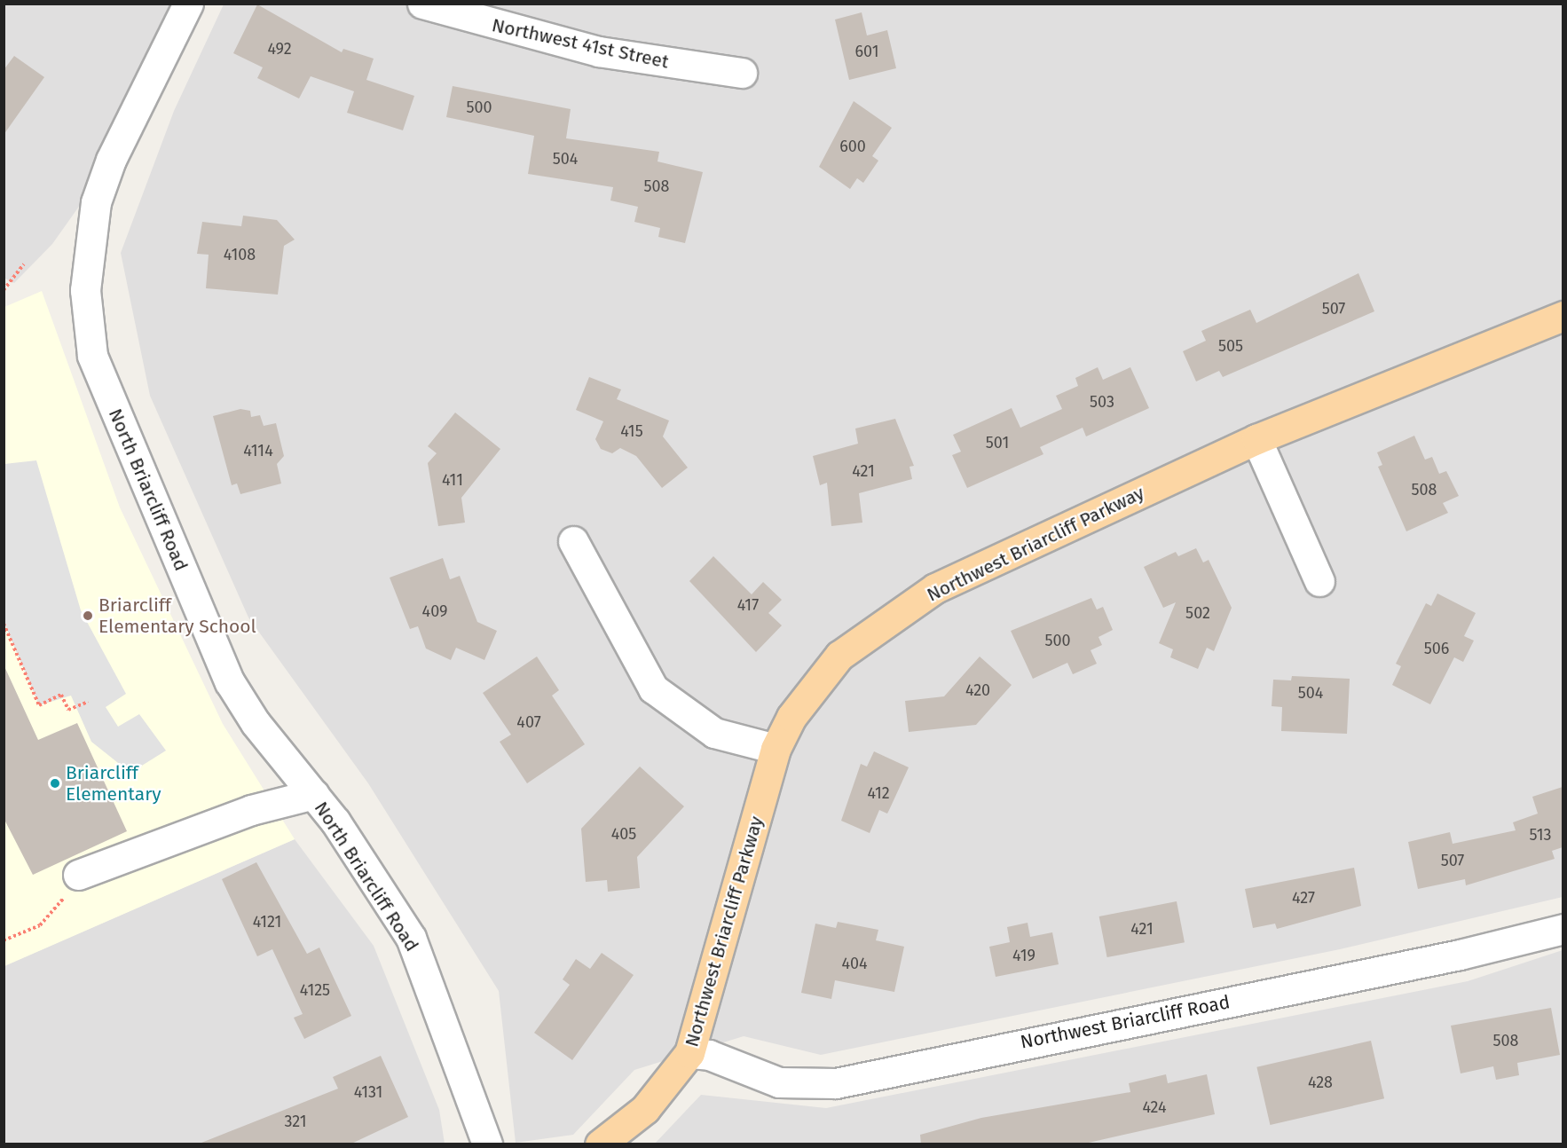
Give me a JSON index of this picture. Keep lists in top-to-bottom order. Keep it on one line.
{"streets":{"main road":["Northwest Briarcliff Parkway"],"street":["Northwest 41st Street","North Briarcliff Road","Northwest Briarcliff Road"]},"crossings":[["Northwest Briarcliff Parkway","Northwest Briarcliff Road"]],"places":["Briarcliff Elementary School","Briarcliff Elementary"],"house_numbers":["492","601","500","600","504","508","4108","507","505","503","415","501","4114","421","411","508","417","409","502","500","506","420","504","407","412","405","513","507","427","4121","421","419","404","4125","508","428","4131","424","321"]}
